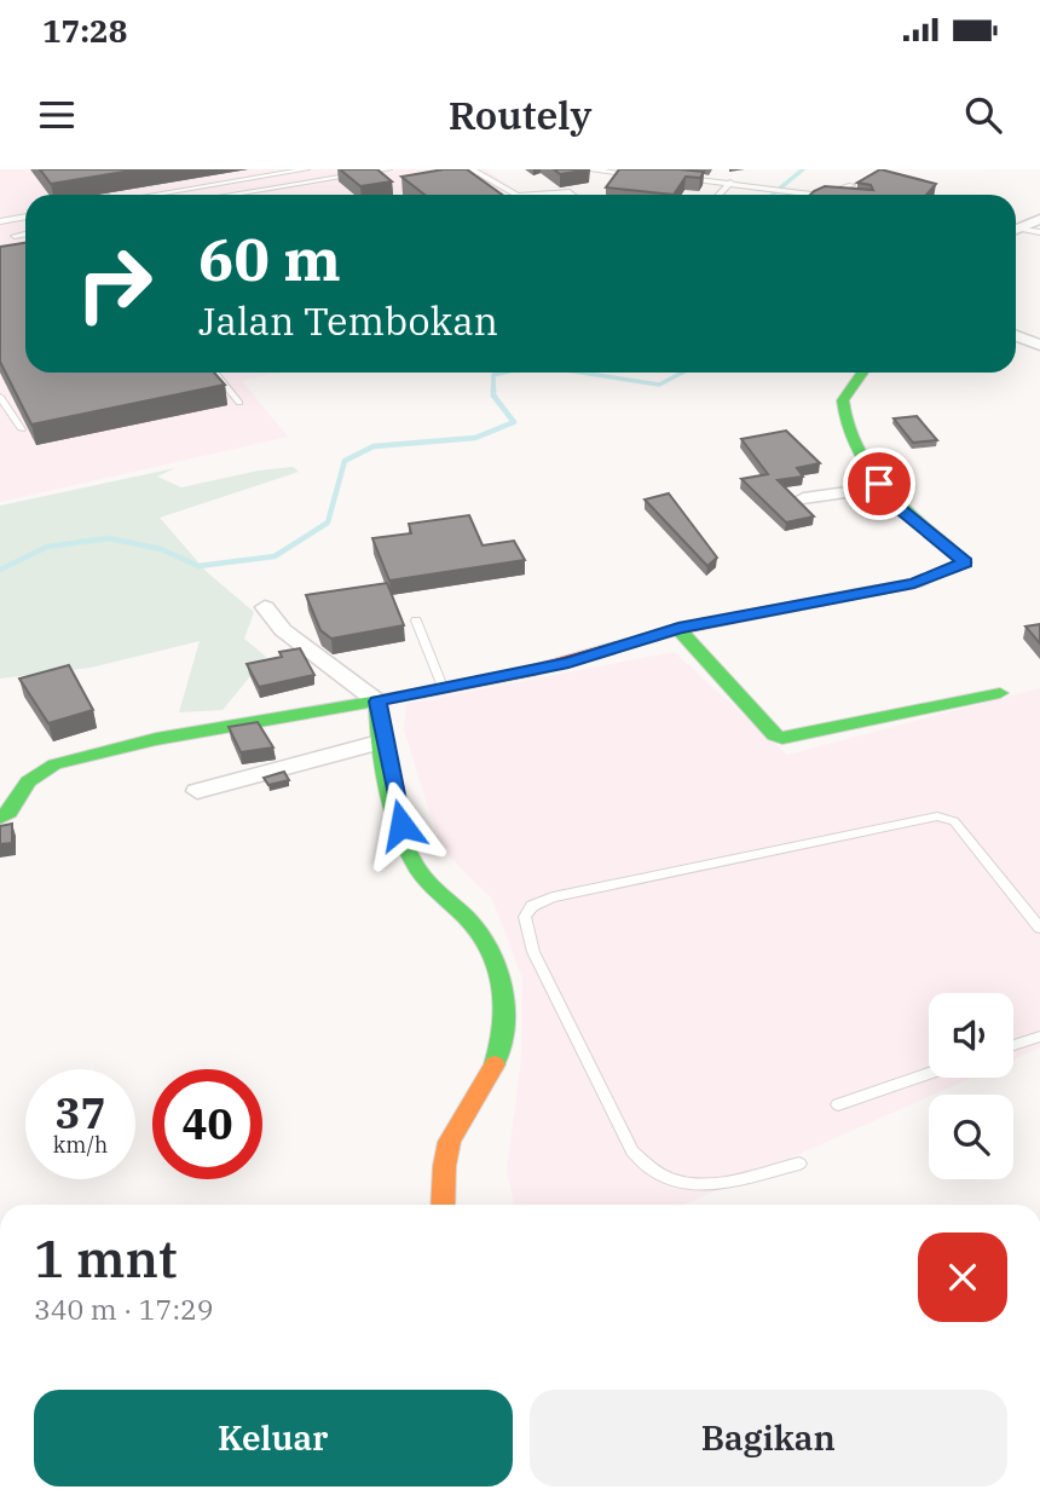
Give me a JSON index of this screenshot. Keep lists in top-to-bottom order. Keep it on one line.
{"page":{"status":"17:28","header":"Routely","turn":["60 m","Jalan Tembokan"],"speed":"37 km/h","limit":"40","heading":["1 mnt","340 m · 17:29"],"buttons":["Keluar","Bagikan"]}}
